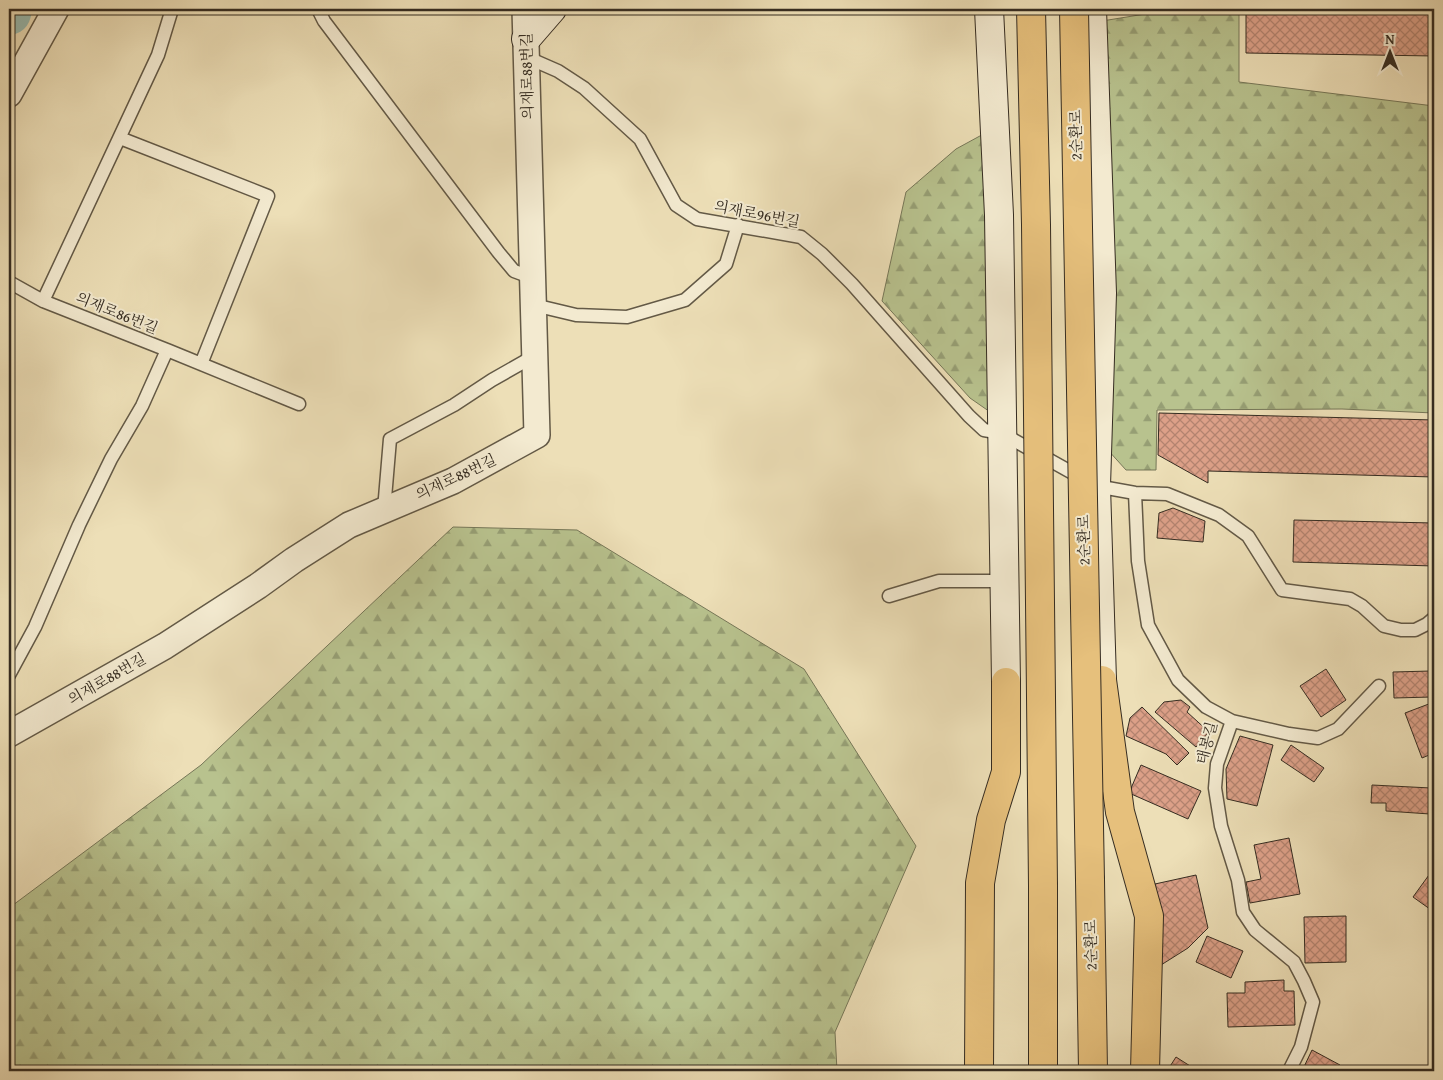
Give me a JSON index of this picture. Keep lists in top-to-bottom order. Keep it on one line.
{"streets":{"highway":["2순환로"],"street":["의재로88번길"],"lane":["의재로96번길","의재로86번길","태봉길"]},"crossings":[["의재로88번길","의재로96번길"]],"north":"top"}
